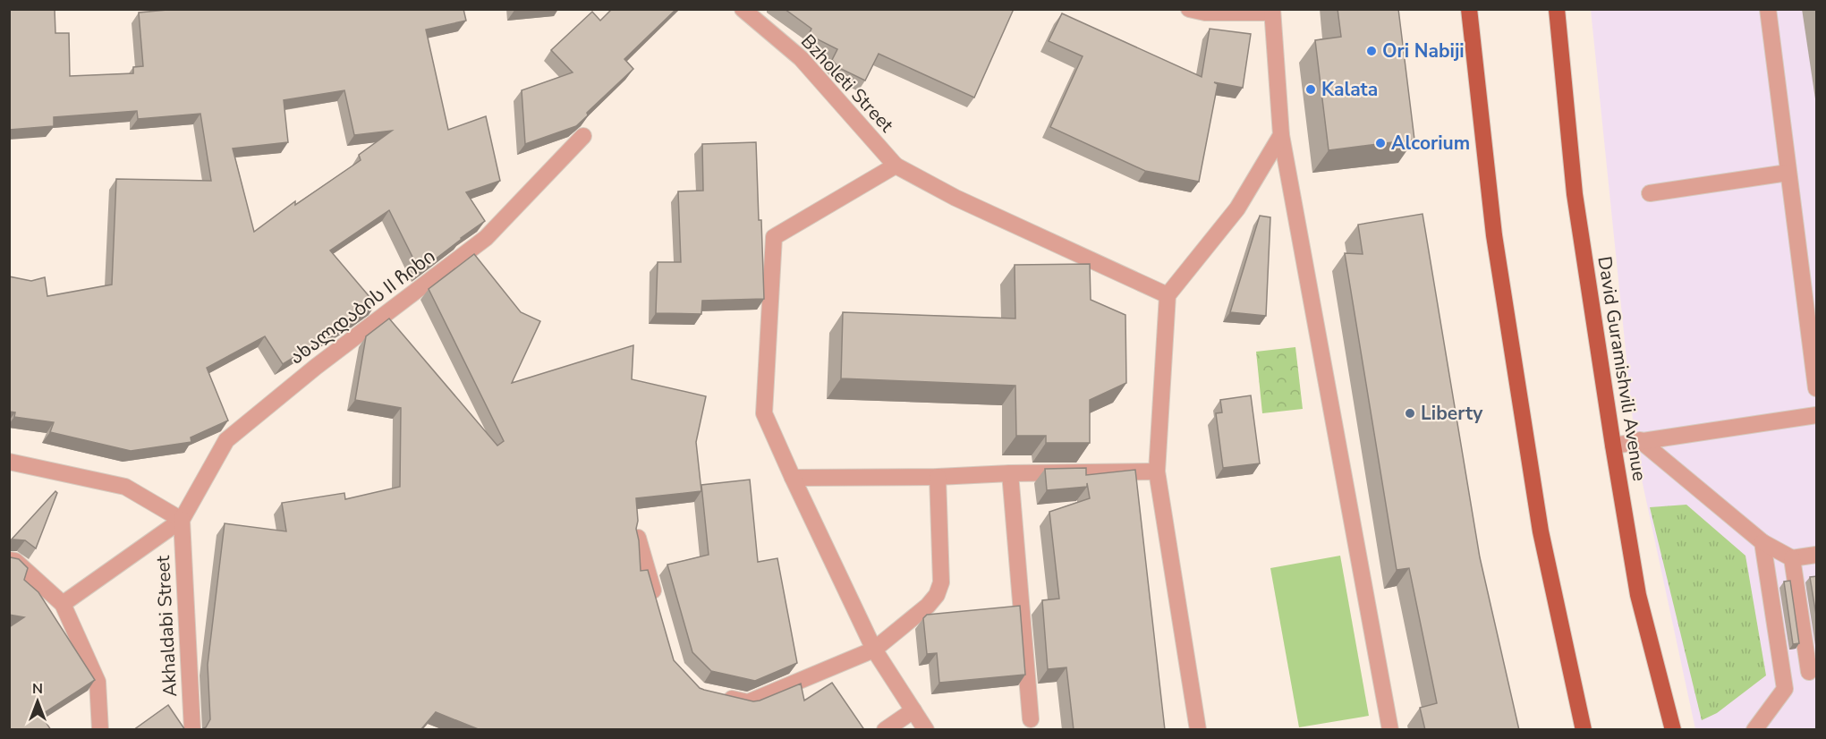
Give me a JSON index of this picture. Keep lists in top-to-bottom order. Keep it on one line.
{"streets":{"main road":["David Guramishvili Avenue"],"street":["Bzholeti Street","ახალდაბის II ჩიხი","Akhaldabi Street"]},"crossings":[["ახალდაბის II ჩიხი","Akhaldabi Street"]],"places":["Ori Nabiji","Kalata","Alcorium","Liberty"],"north":"top"}
